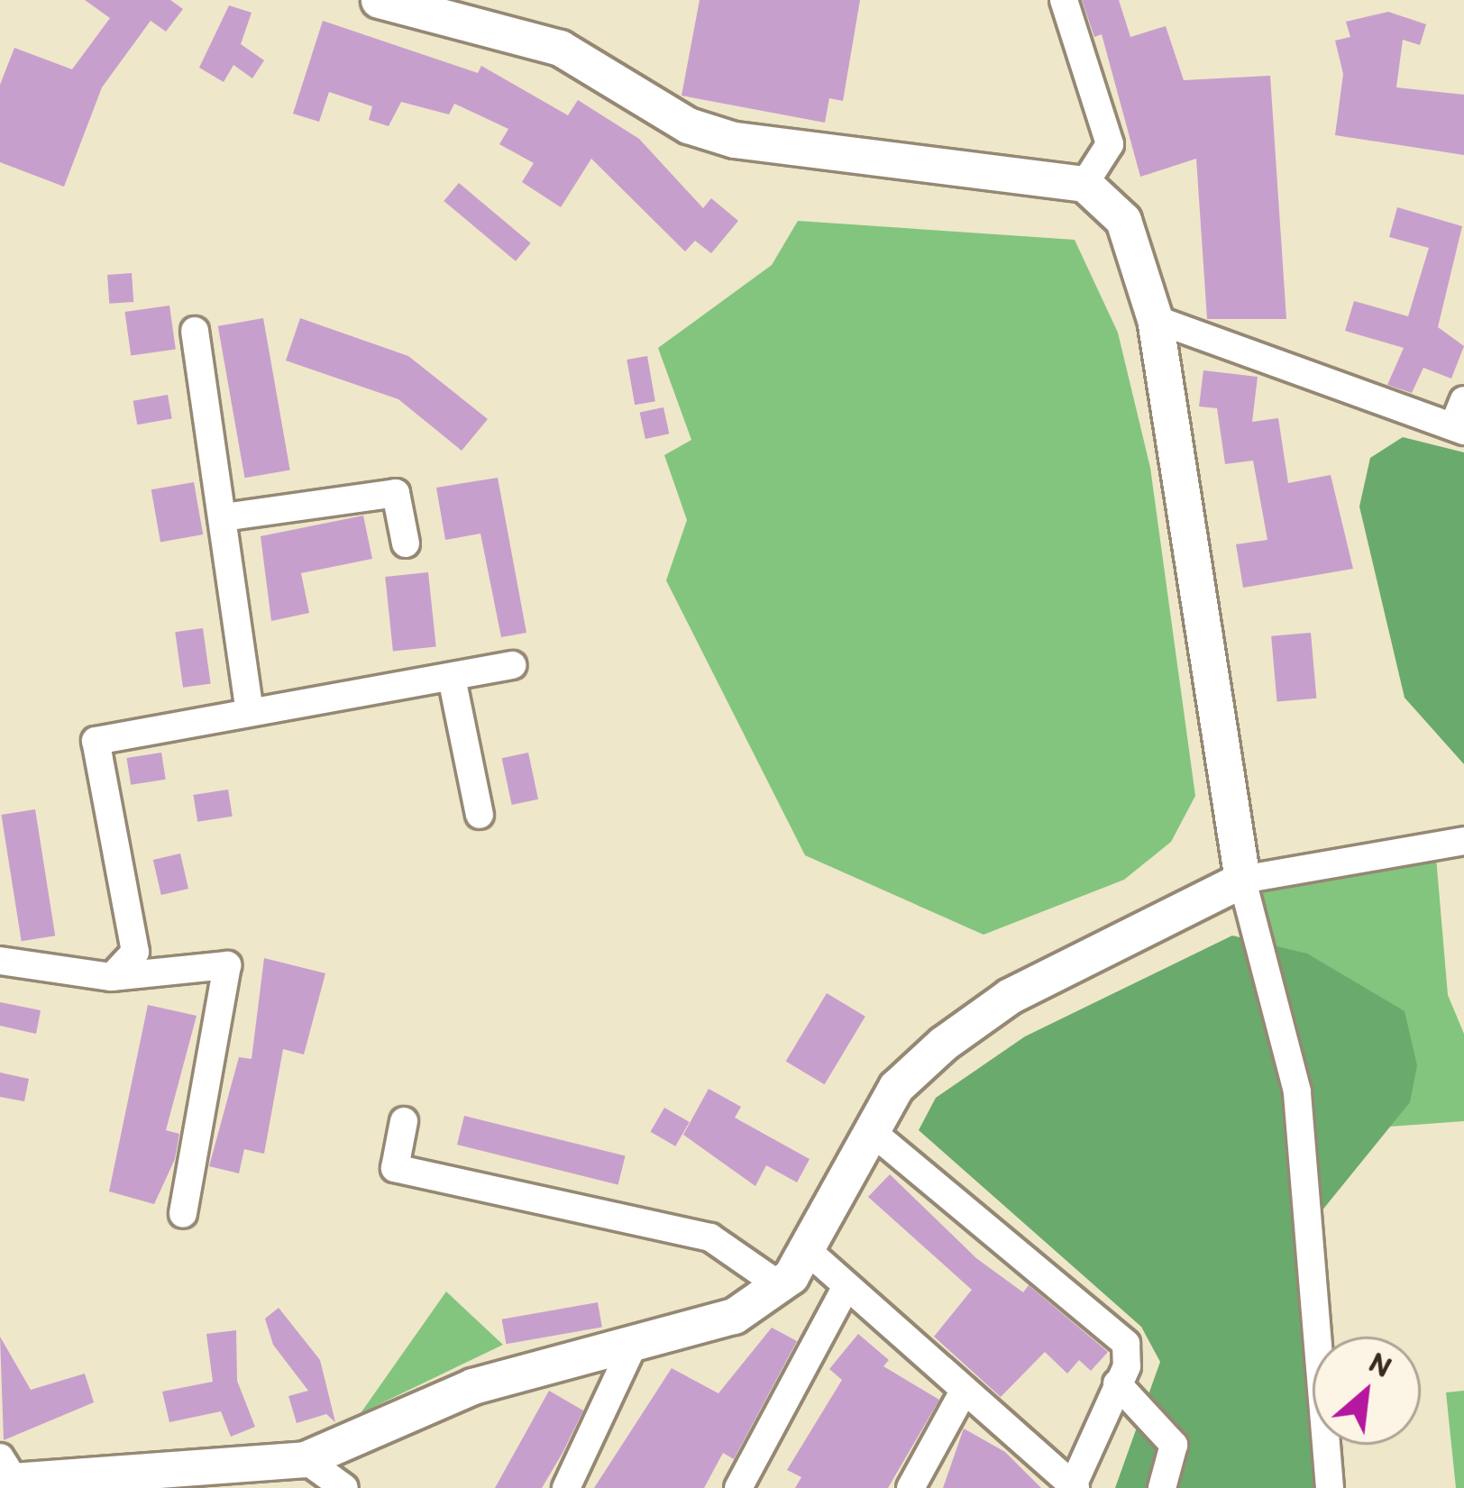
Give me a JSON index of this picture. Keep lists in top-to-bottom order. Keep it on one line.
{"north":"top right"}
